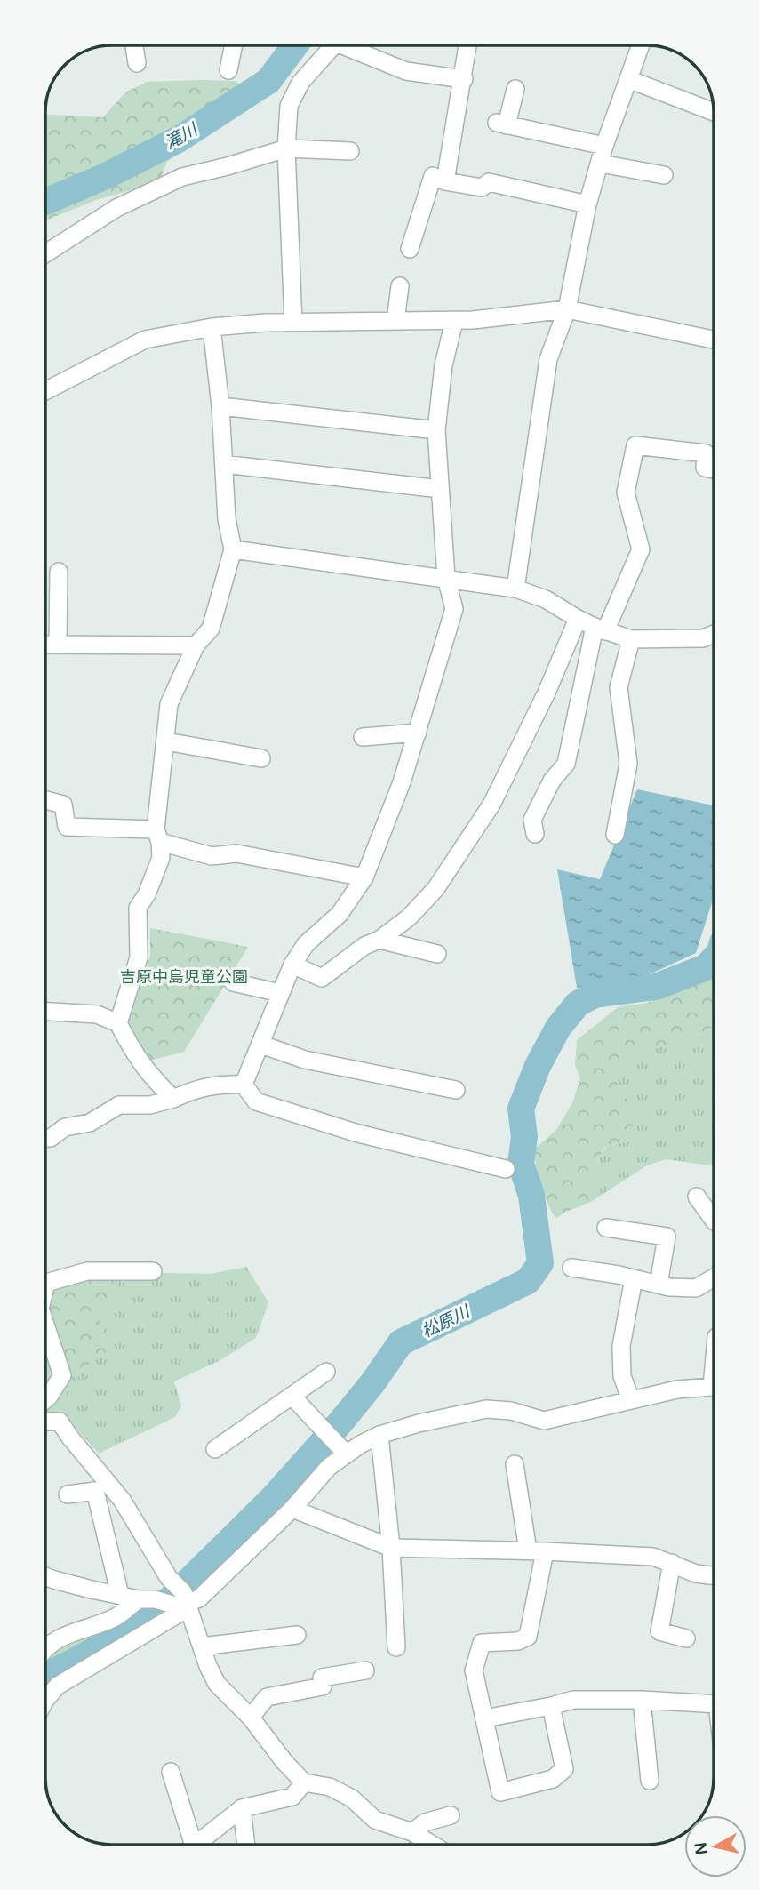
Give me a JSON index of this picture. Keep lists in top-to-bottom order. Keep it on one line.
{"water":["滝川","松原川"],"parks":["吉原中島児童公園"],"north":"left"}
